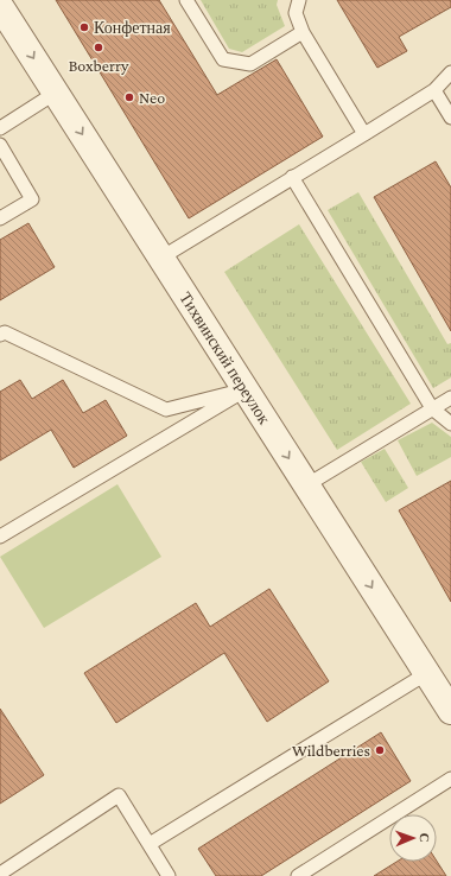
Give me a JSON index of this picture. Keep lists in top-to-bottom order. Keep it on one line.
{"streets":{"street":["Тихвинский переулок"]},"one_way":["Тихвинский переулок"],"places":["Конфетная","Boxberry","Neo","Wildberries"],"north":"right"}
